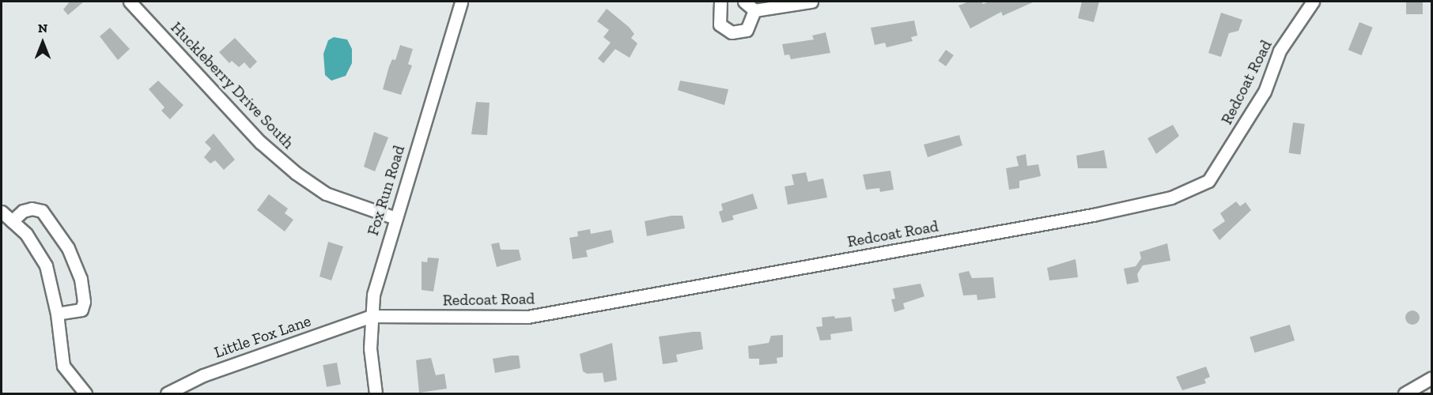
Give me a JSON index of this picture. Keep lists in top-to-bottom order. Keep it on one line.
{"streets":{"street":["Redcoat Road","Huckleberry Drive South","Fox Run Road","Little Fox Lane"]},"crossings":[["Redcoat Road","Fox Run Road"],["Redcoat Road","Little Fox Lane"],["Huckleberry Drive South","Fox Run Road"],["Fox Run Road","Little Fox Lane"]],"north":"top"}
